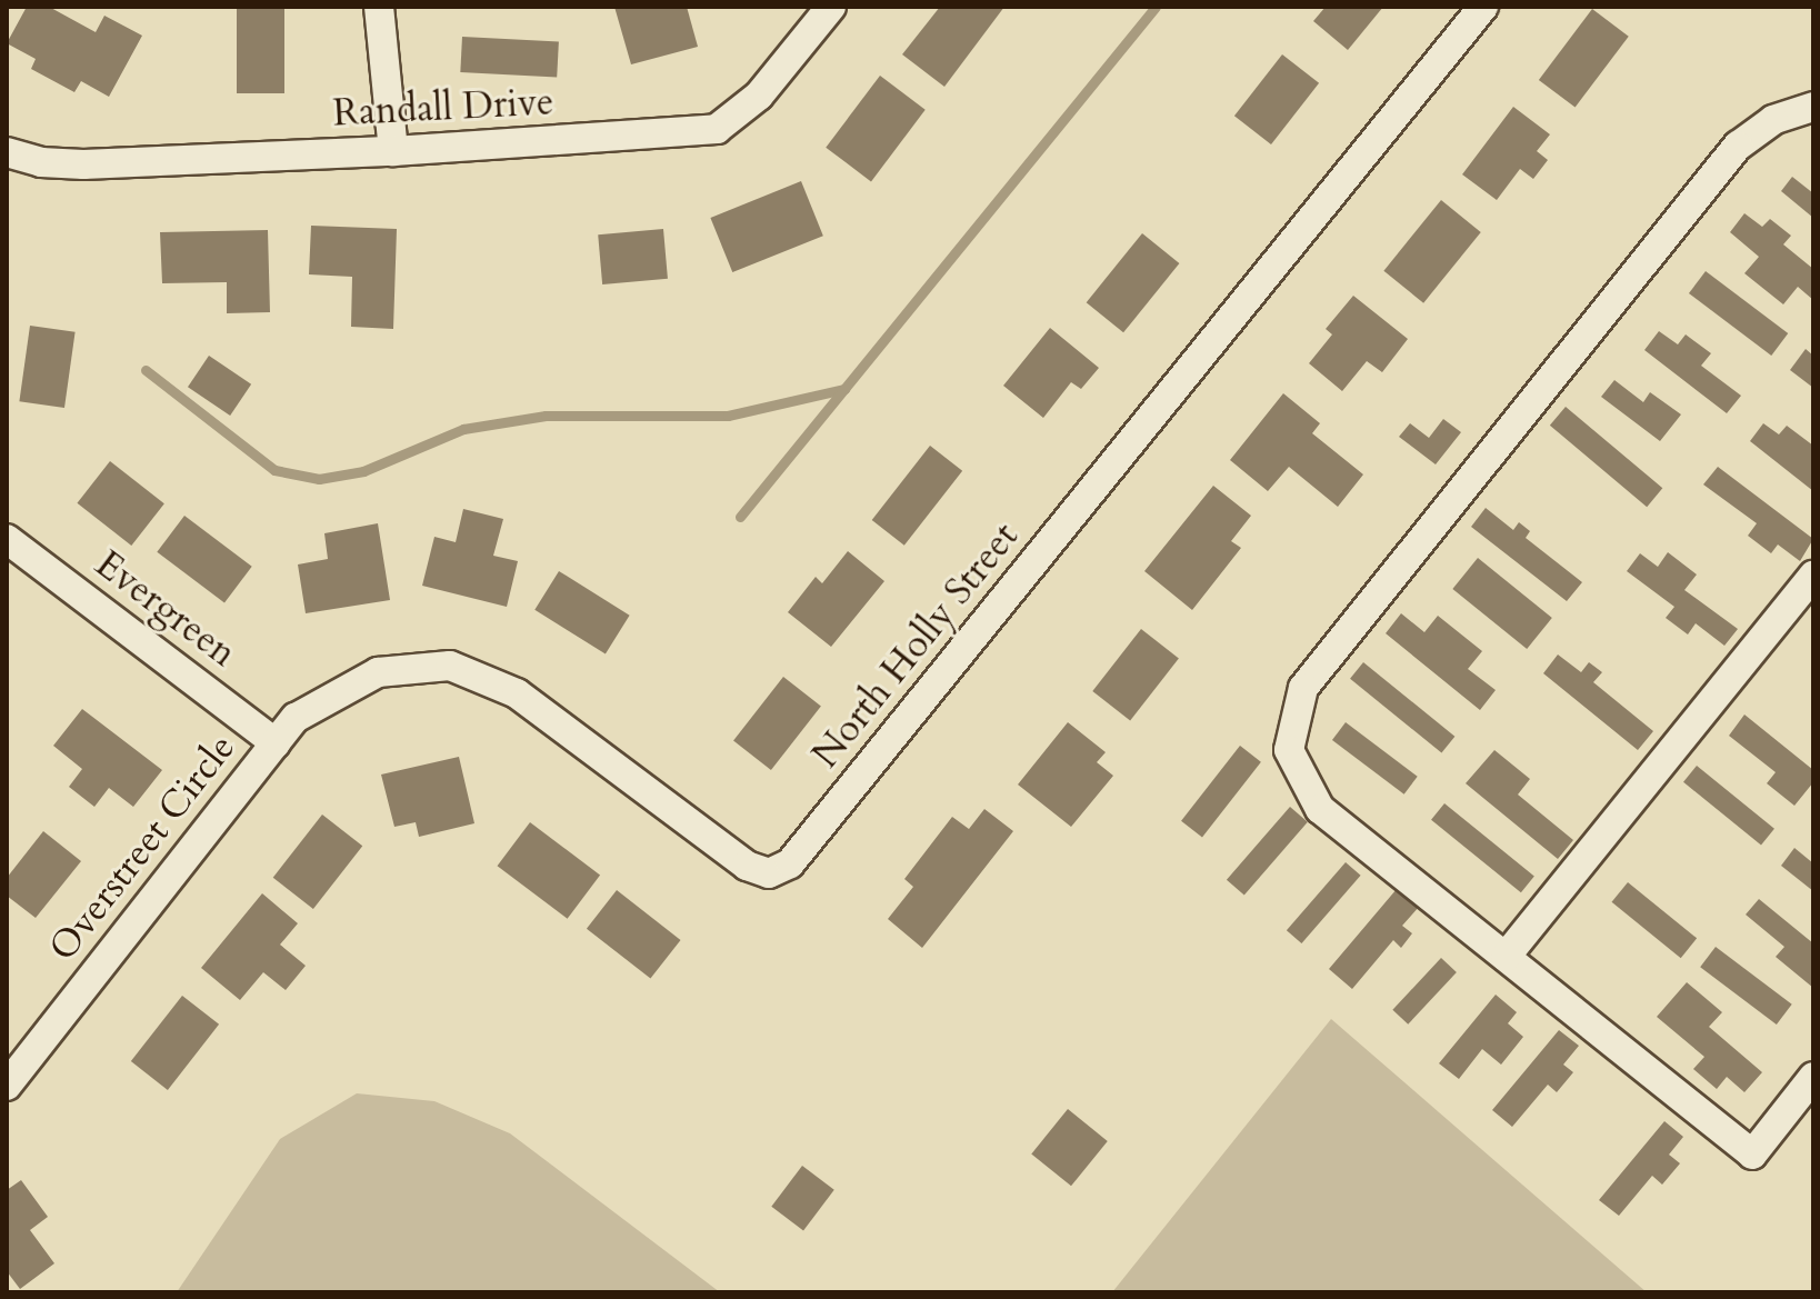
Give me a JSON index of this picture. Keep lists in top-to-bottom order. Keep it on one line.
{"streets":{"street":["Randall Drive","Evergreen","North Holly Street","Overstreet Circle"]},"crossings":[["Evergreen","North Holly Street"],["Evergreen","Overstreet Circle"],["North Holly Street","Overstreet Circle"]]}
